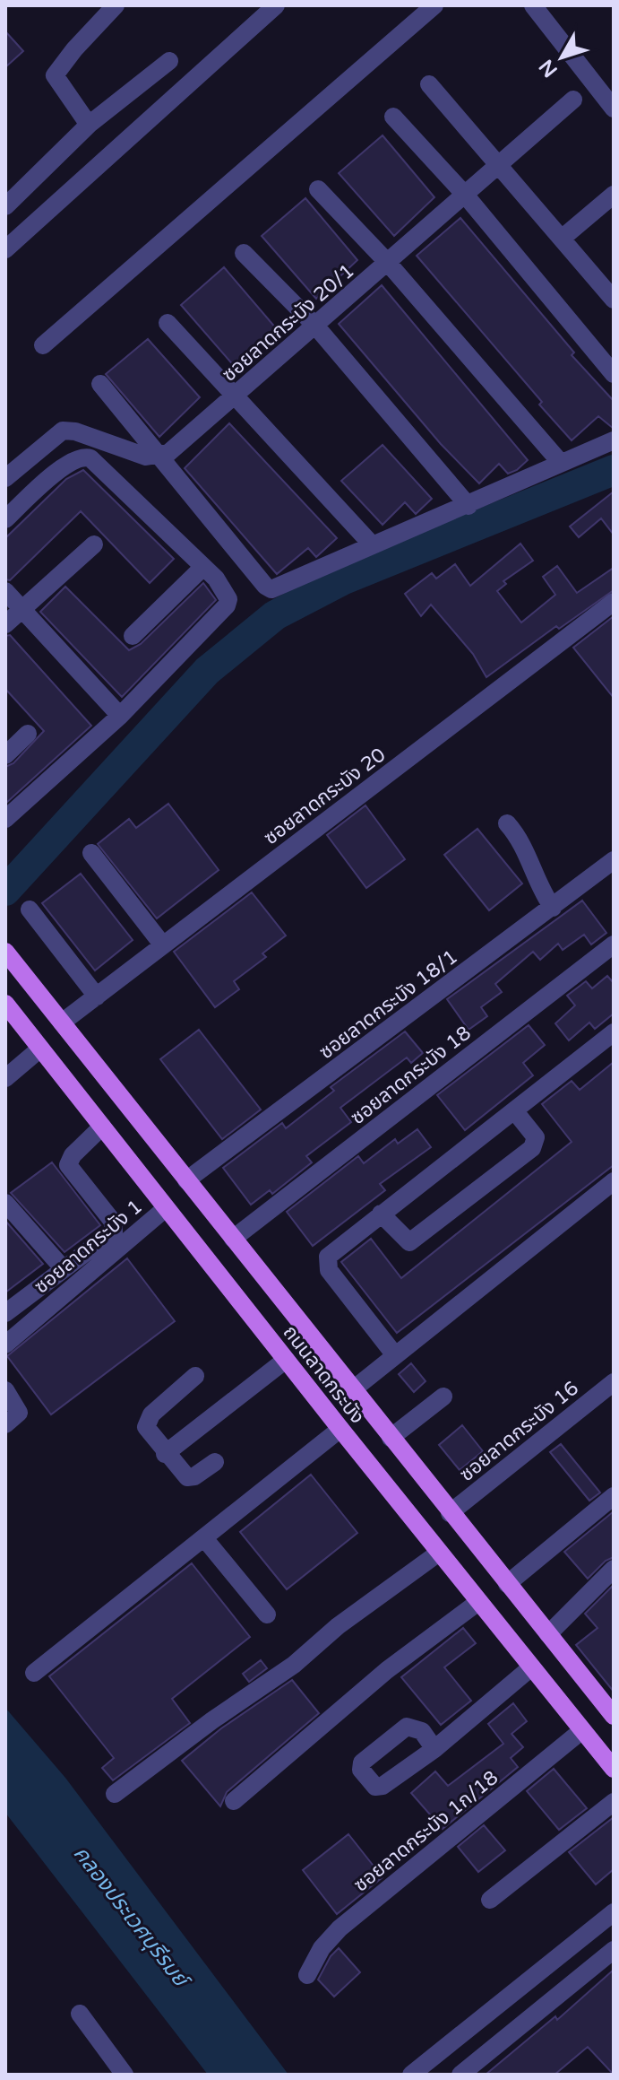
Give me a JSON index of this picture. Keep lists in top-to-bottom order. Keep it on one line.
{"streets":{"main road":["ถนนลาดกระบัง"],"street":["ซอยลาดกระบัง 20/1","ซอยลาดกระบัง 20","ซอยลาดกระบัง 18/1","ซอยลาดกระบัง 18","ซอยลาดกระบัง 1","ซอยลาดกระบัง 16","ซอยลาดกระบัง 1ก/18"]},"crossings":[["ซอยลาดกระบัง 20","ถนนลาดกระบัง"],["ซอยลาดกระบัง 18/1","ถนนลาดกระบัง"],["ซอยลาดกระบัง 18","ถนนลาดกระบัง"],["ซอยลาดกระบัง 1","ถนนลาดกระบัง"],["ถนนลาดกระบัง","ซอยลาดกระบัง 16"],["ถนนลาดกระบัง","ซอยลาดกระบัง 1ก/18"]],"water":["คลองประเวศบุรีรมย์"],"north":"bottom left"}
